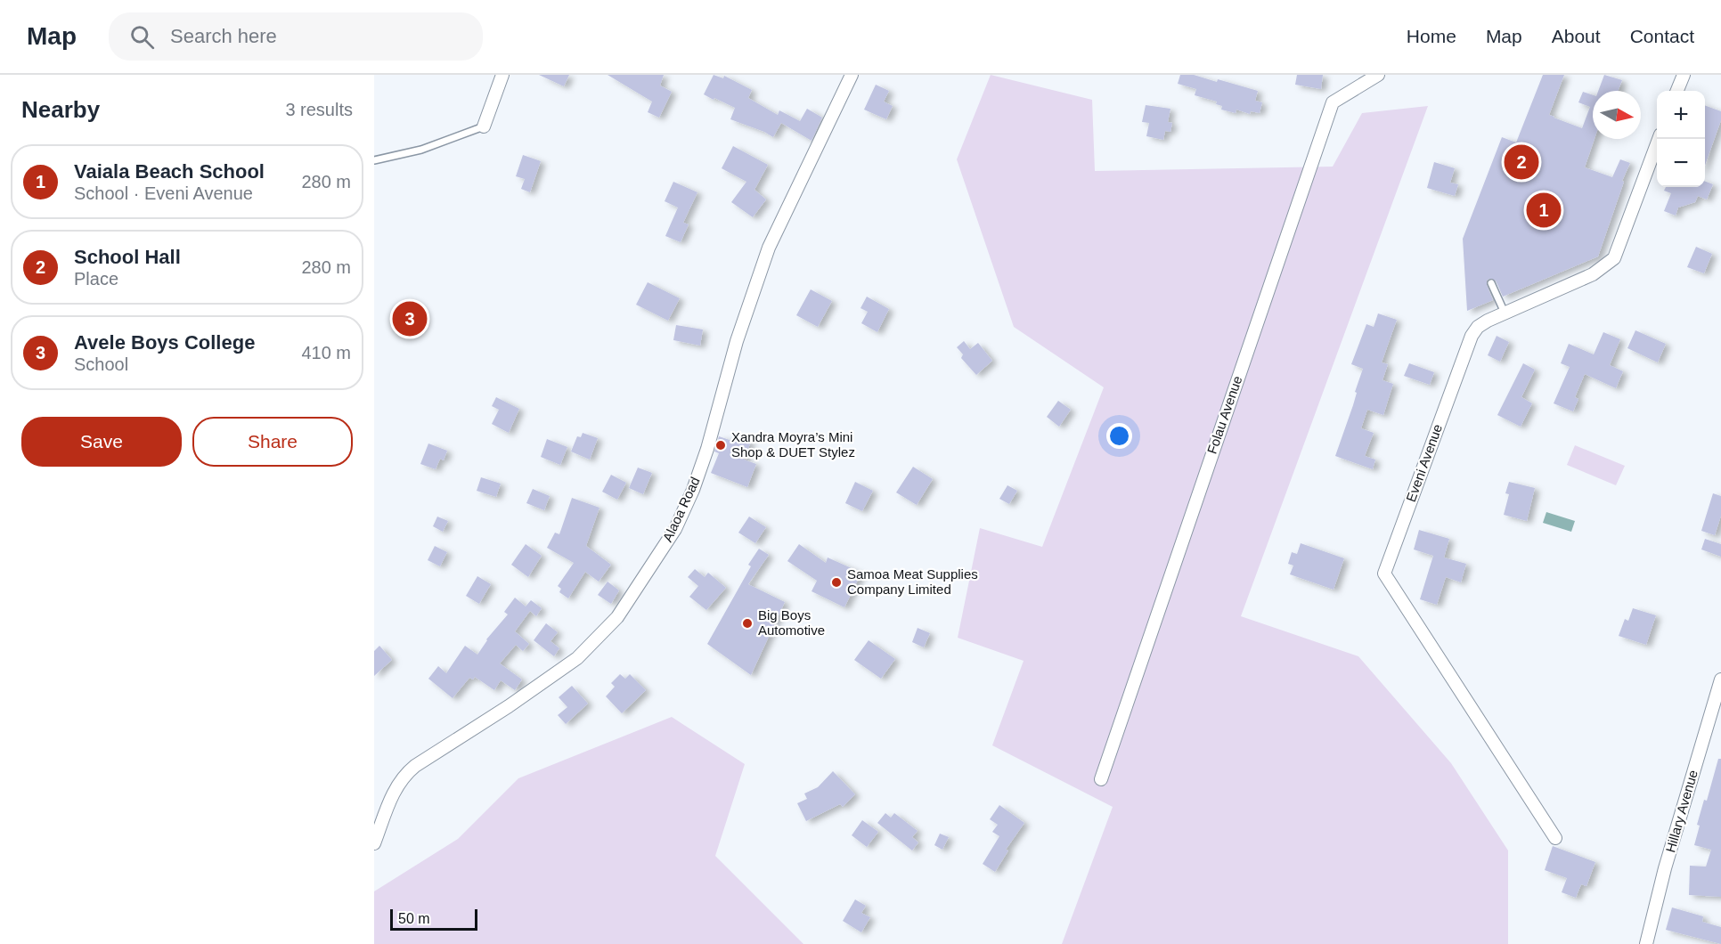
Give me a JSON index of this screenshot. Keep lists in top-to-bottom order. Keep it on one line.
{"streets":{"street":["Folau Avenue","Eveni Avenue","Alaoa Road","Hillary Avenue"]},"places":["Xandra Moyra’s Mini Shop & DUET Stylez","Samoa Meat Supplies Company Limited","Big Boys Automotive"],"scale_bar":"50 m","north":"right","page":{"header":"Map","search":"Search here","nav":["Home","Map","About","Contact"],"heading":["Nearby","3 results"],"map_buttons":["+","−"],"pins":["2","1","3"],"list":[{"mark":"1","name":"Vaiala Beach School","note":"School · Eveni Avenue","value":"280 m"},{"mark":"2","name":"School Hall","note":"Place","value":"280 m"},{"mark":"3","name":"Avele Boys College","note":"School","value":"410 m"}],"buttons":["Save","Share"],"scale":"50 m"}}
